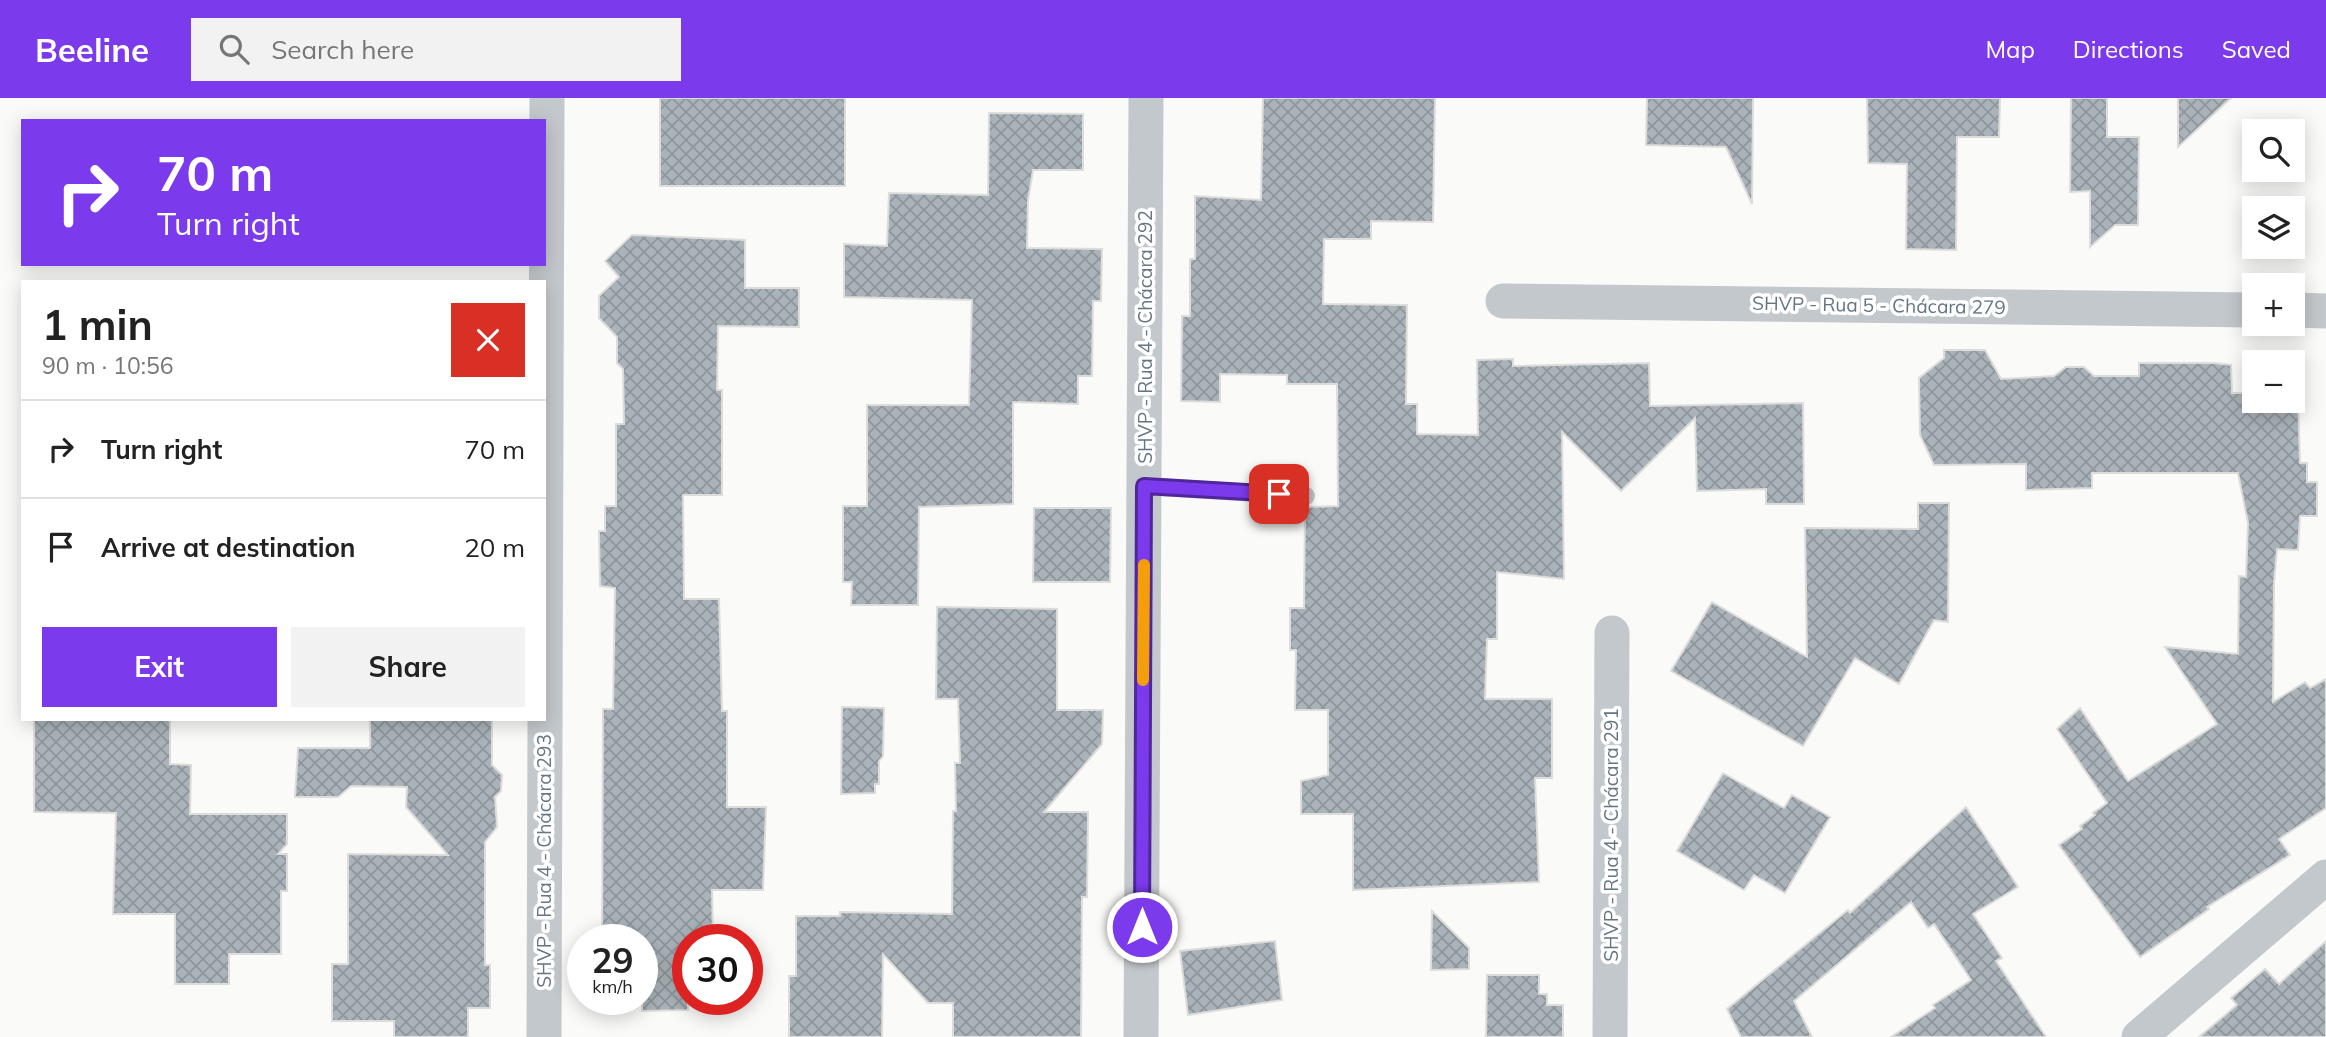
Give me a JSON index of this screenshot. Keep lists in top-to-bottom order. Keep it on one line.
{"streets":{"street":["SHVP - Rua 5 - Chácara 279","SHVP - Rua 4 - Chácara 292","SHVP - Rua 4 - Chácara 291","SHVP - Rua 4 - Chácara 293"]},"page":{"header":"Beeline","search":"Search here","nav":["Map","Directions","Saved"],"map_buttons":["+","−"],"turn":["70 m","Turn right"],"heading":["1 min","90 m · 10:56"],"list":[{"name":"Turn right","value":"70 m"},{"name":"Arrive at destination","value":"20 m"}],"buttons":["Exit","Share"],"speed":"29 km/h","limit":"30"}}
